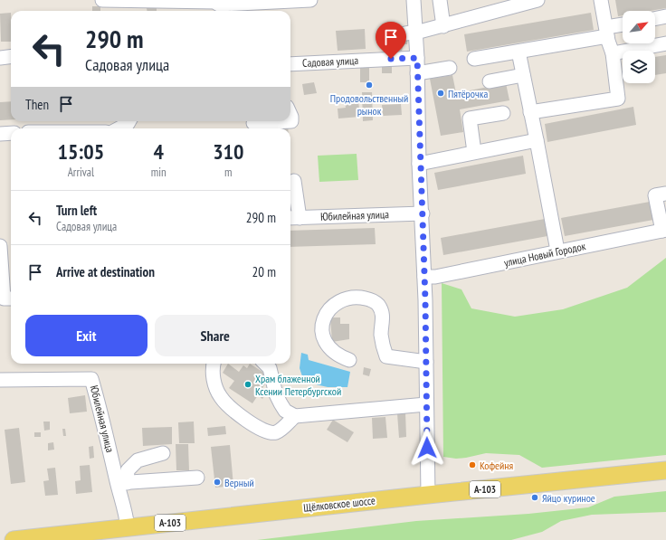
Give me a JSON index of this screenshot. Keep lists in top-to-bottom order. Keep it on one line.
{"streets":{"main road":["А-103","Щёлковское шоссе"],"street":["Садовая улица","Юбилейная улица","улица Новый Городок"]},"crossings":[["Юбилейная улица","Щёлковское шоссе"]],"places":["Продовольственный рынок","Пятёрочка","Храм блаженной Ксении Петербургской","Кофейня","Верный","Яйцо куриное"],"north":"top right","page":{"turn":["290 m","Садовая улица"],"then":"Then","eta":["15:05","Arrival","4","min","310","m"],"list":[{"name":"Turn left","note":"Садовая улица","value":"290 m"},{"name":"Arrive at destination","value":"20 m"}],"buttons":["Exit","Share"]}}
